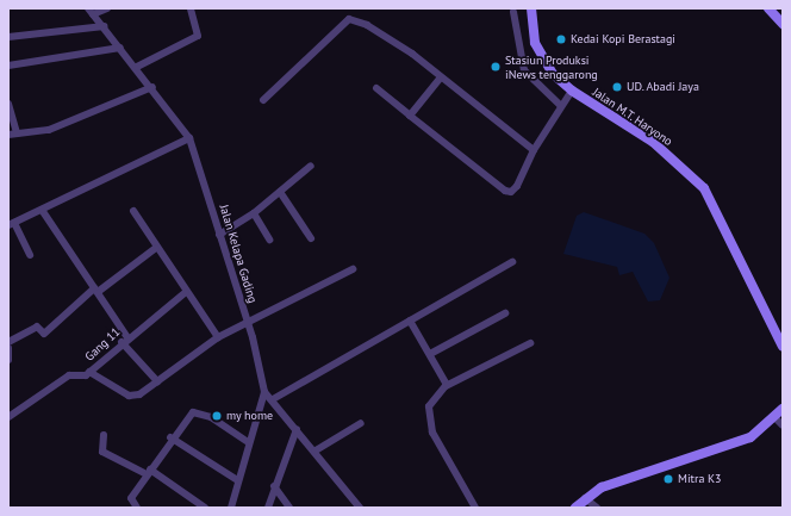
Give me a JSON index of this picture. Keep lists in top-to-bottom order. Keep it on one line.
{"streets":{"main road":["Jalan M.T. Haryono"],"street":["Jalan Kelapa Gading","Gang 11"]},"places":["Kedai Kopi Berastagi","Stasiun Produksi iNews tenggarong","UD. Abadi Jaya","my home","Mitra K3"]}
